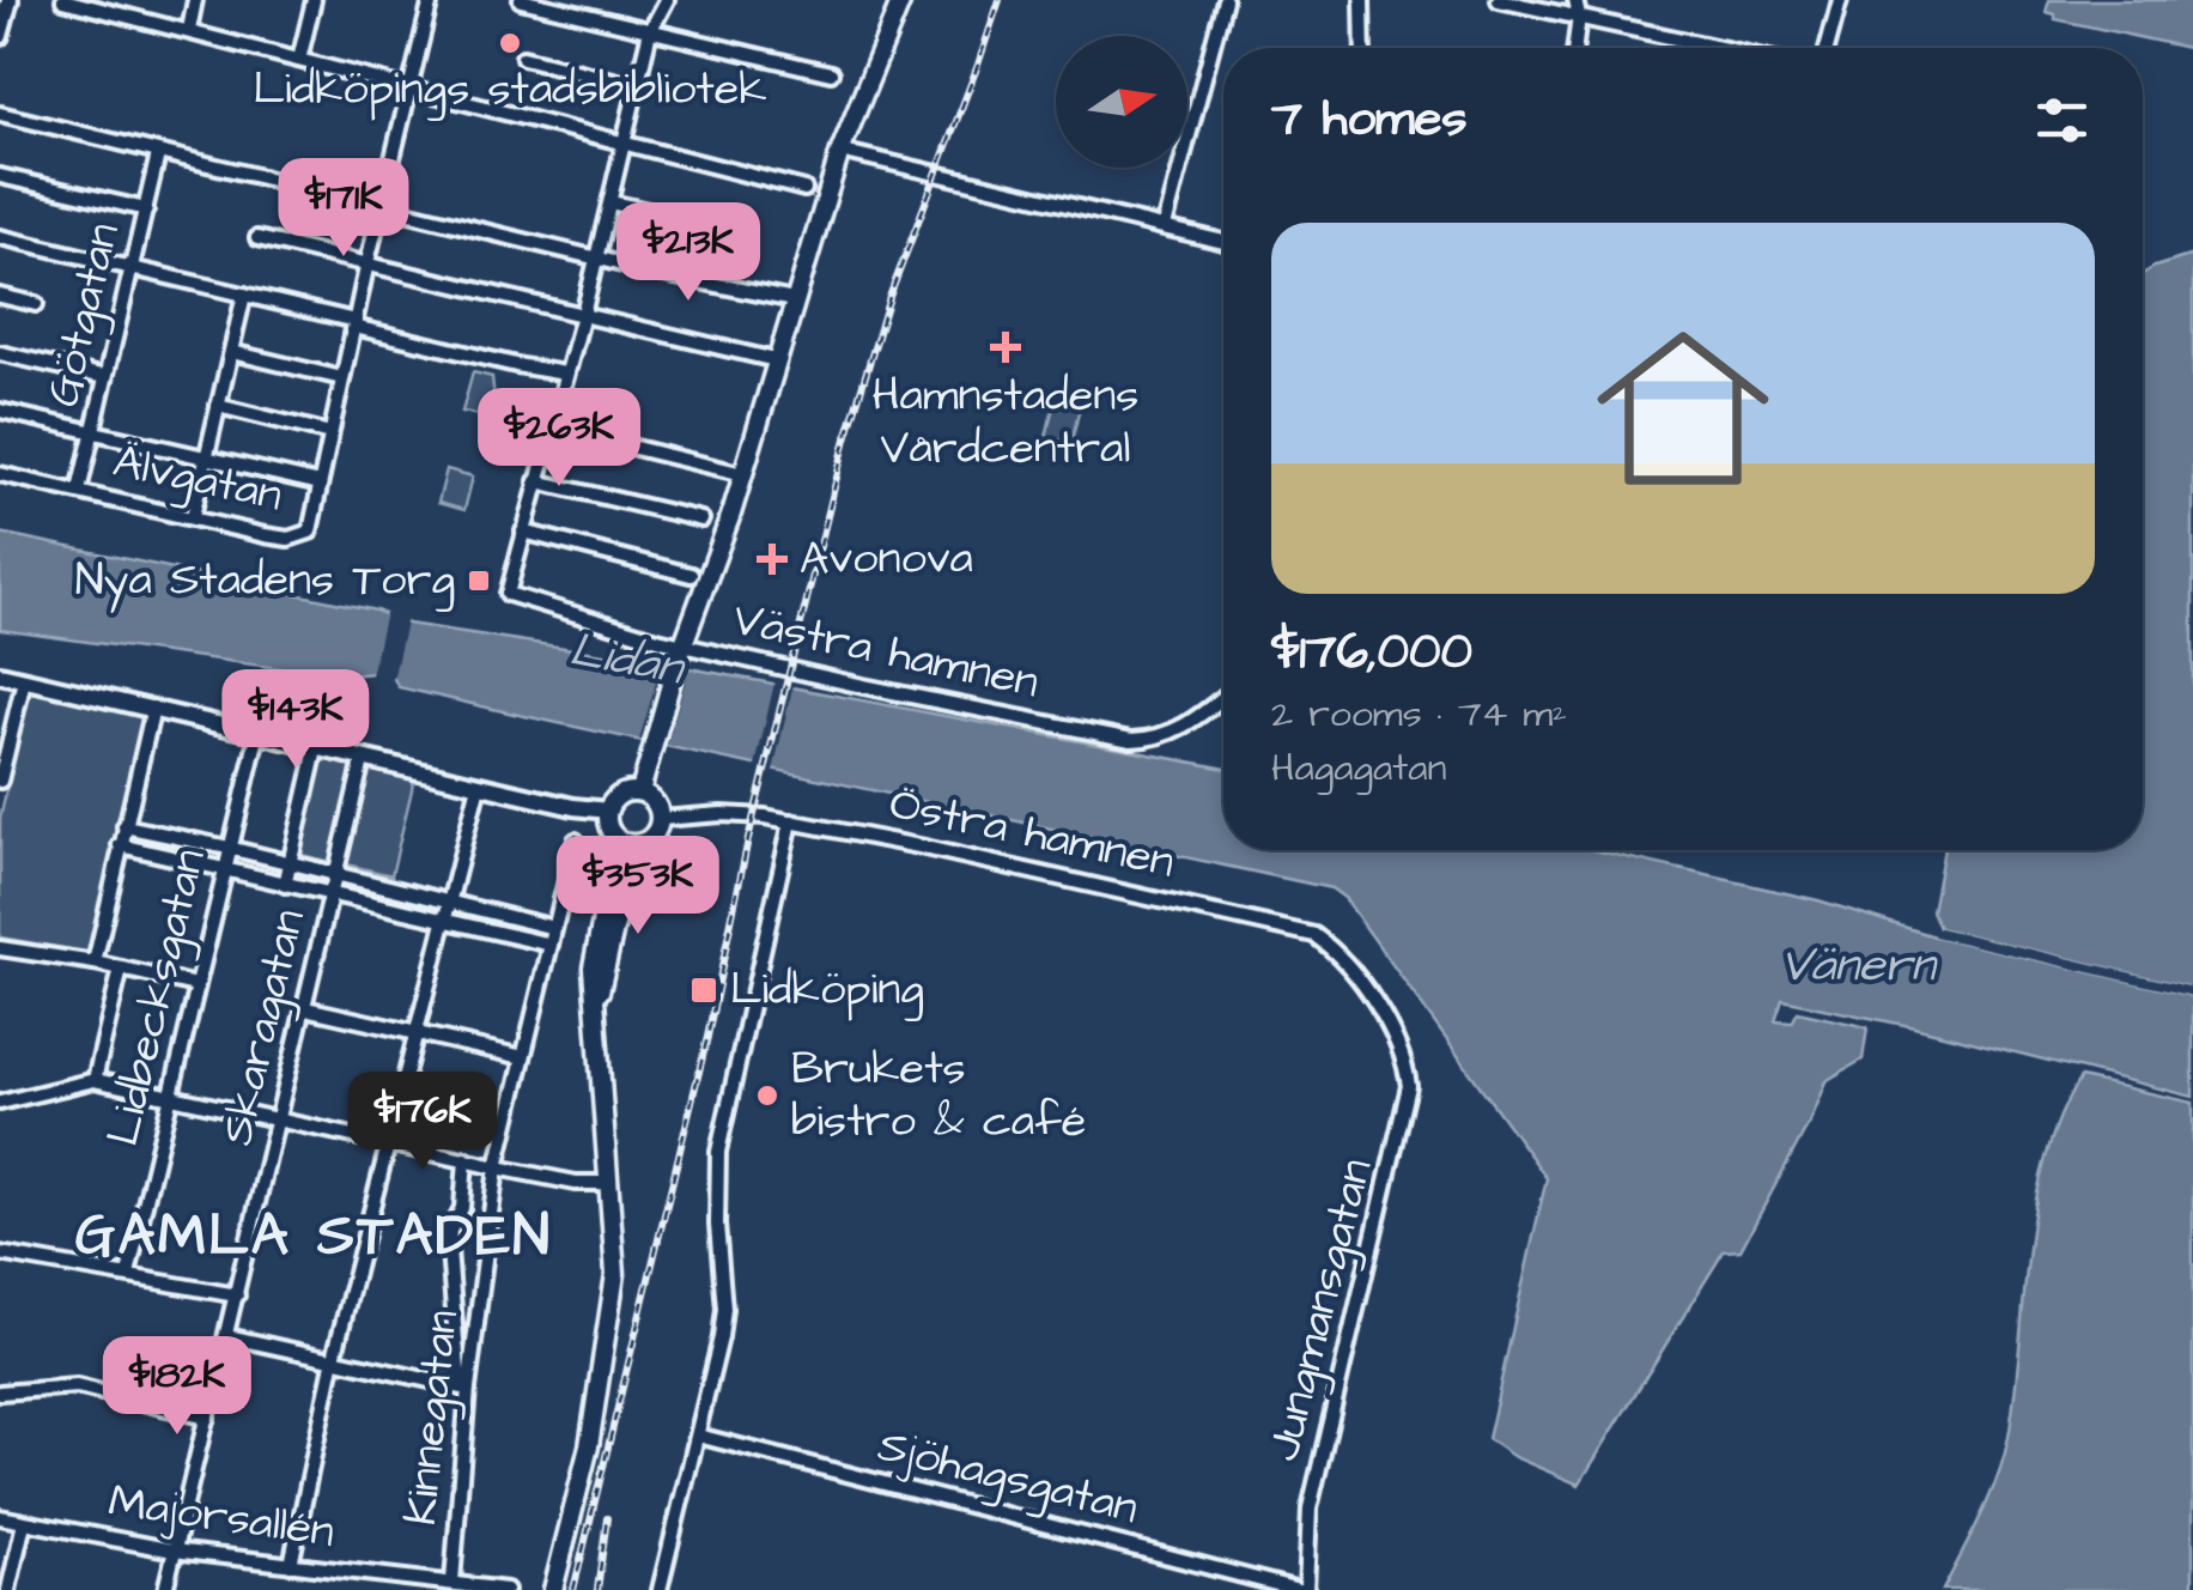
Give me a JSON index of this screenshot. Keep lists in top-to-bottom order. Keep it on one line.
{"streets":{"street":["Götgatan","Älvgatan","Västra hamnen","Östra hamnen","Lidbecksgatan","Skaragatan","Jungmansgatan","Kinnegatan","Sjöhagsgatan","Majorsallén"]},"crossings":[["Götgatan","Älvgatan"],["Östra hamnen","Jungmansgatan"],["Skaragatan","Majorsallén"],["Jungmansgatan","Sjöhagsgatan"],["Kinnegatan","Majorsallén"]],"districts":["GAMLA STADEN"],"water":["Lidan","Vänern"],"places":{"other":["Lidköpings stadsbibliotek","Brukets bistro & café"],"health":["Hamnstadens Vårdcentral","Avonova"],"transit":["Nya Stadens Torg","Lidköping"]},"north":"right","page":{"heading":"7 homes","price":["$171K","$213K","$263K","$143K","$353K","$176K","$182K"],"list":[{"name":"$176,000","note":"2 rooms · 74 m² · Hagagatan"}]}}
